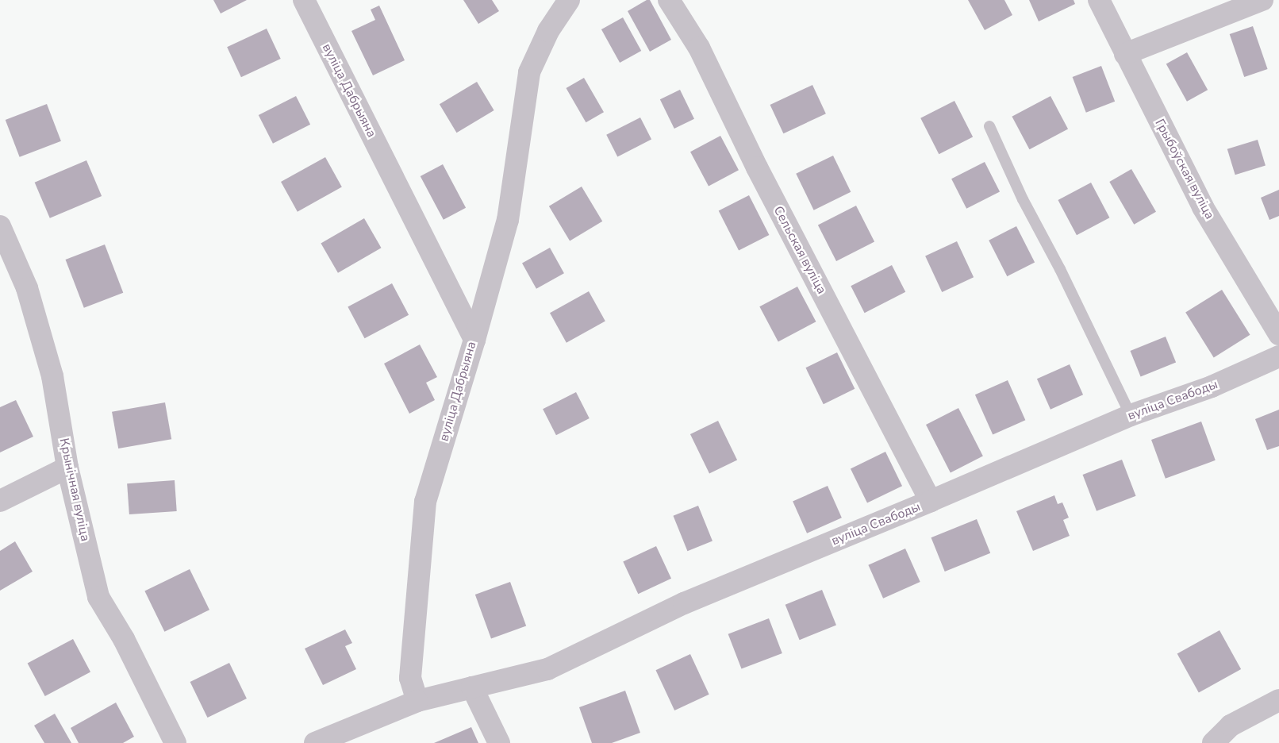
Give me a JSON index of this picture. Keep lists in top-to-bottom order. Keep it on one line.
{"streets":{"street":["вуліца Дабрыяна","Грыбоўская вуліца","Сельская вуліца","вуліца Свабоды","Крынічная вуліца"]},"crossings":[["Сельская вуліца","вуліца Свабоды"]]}
